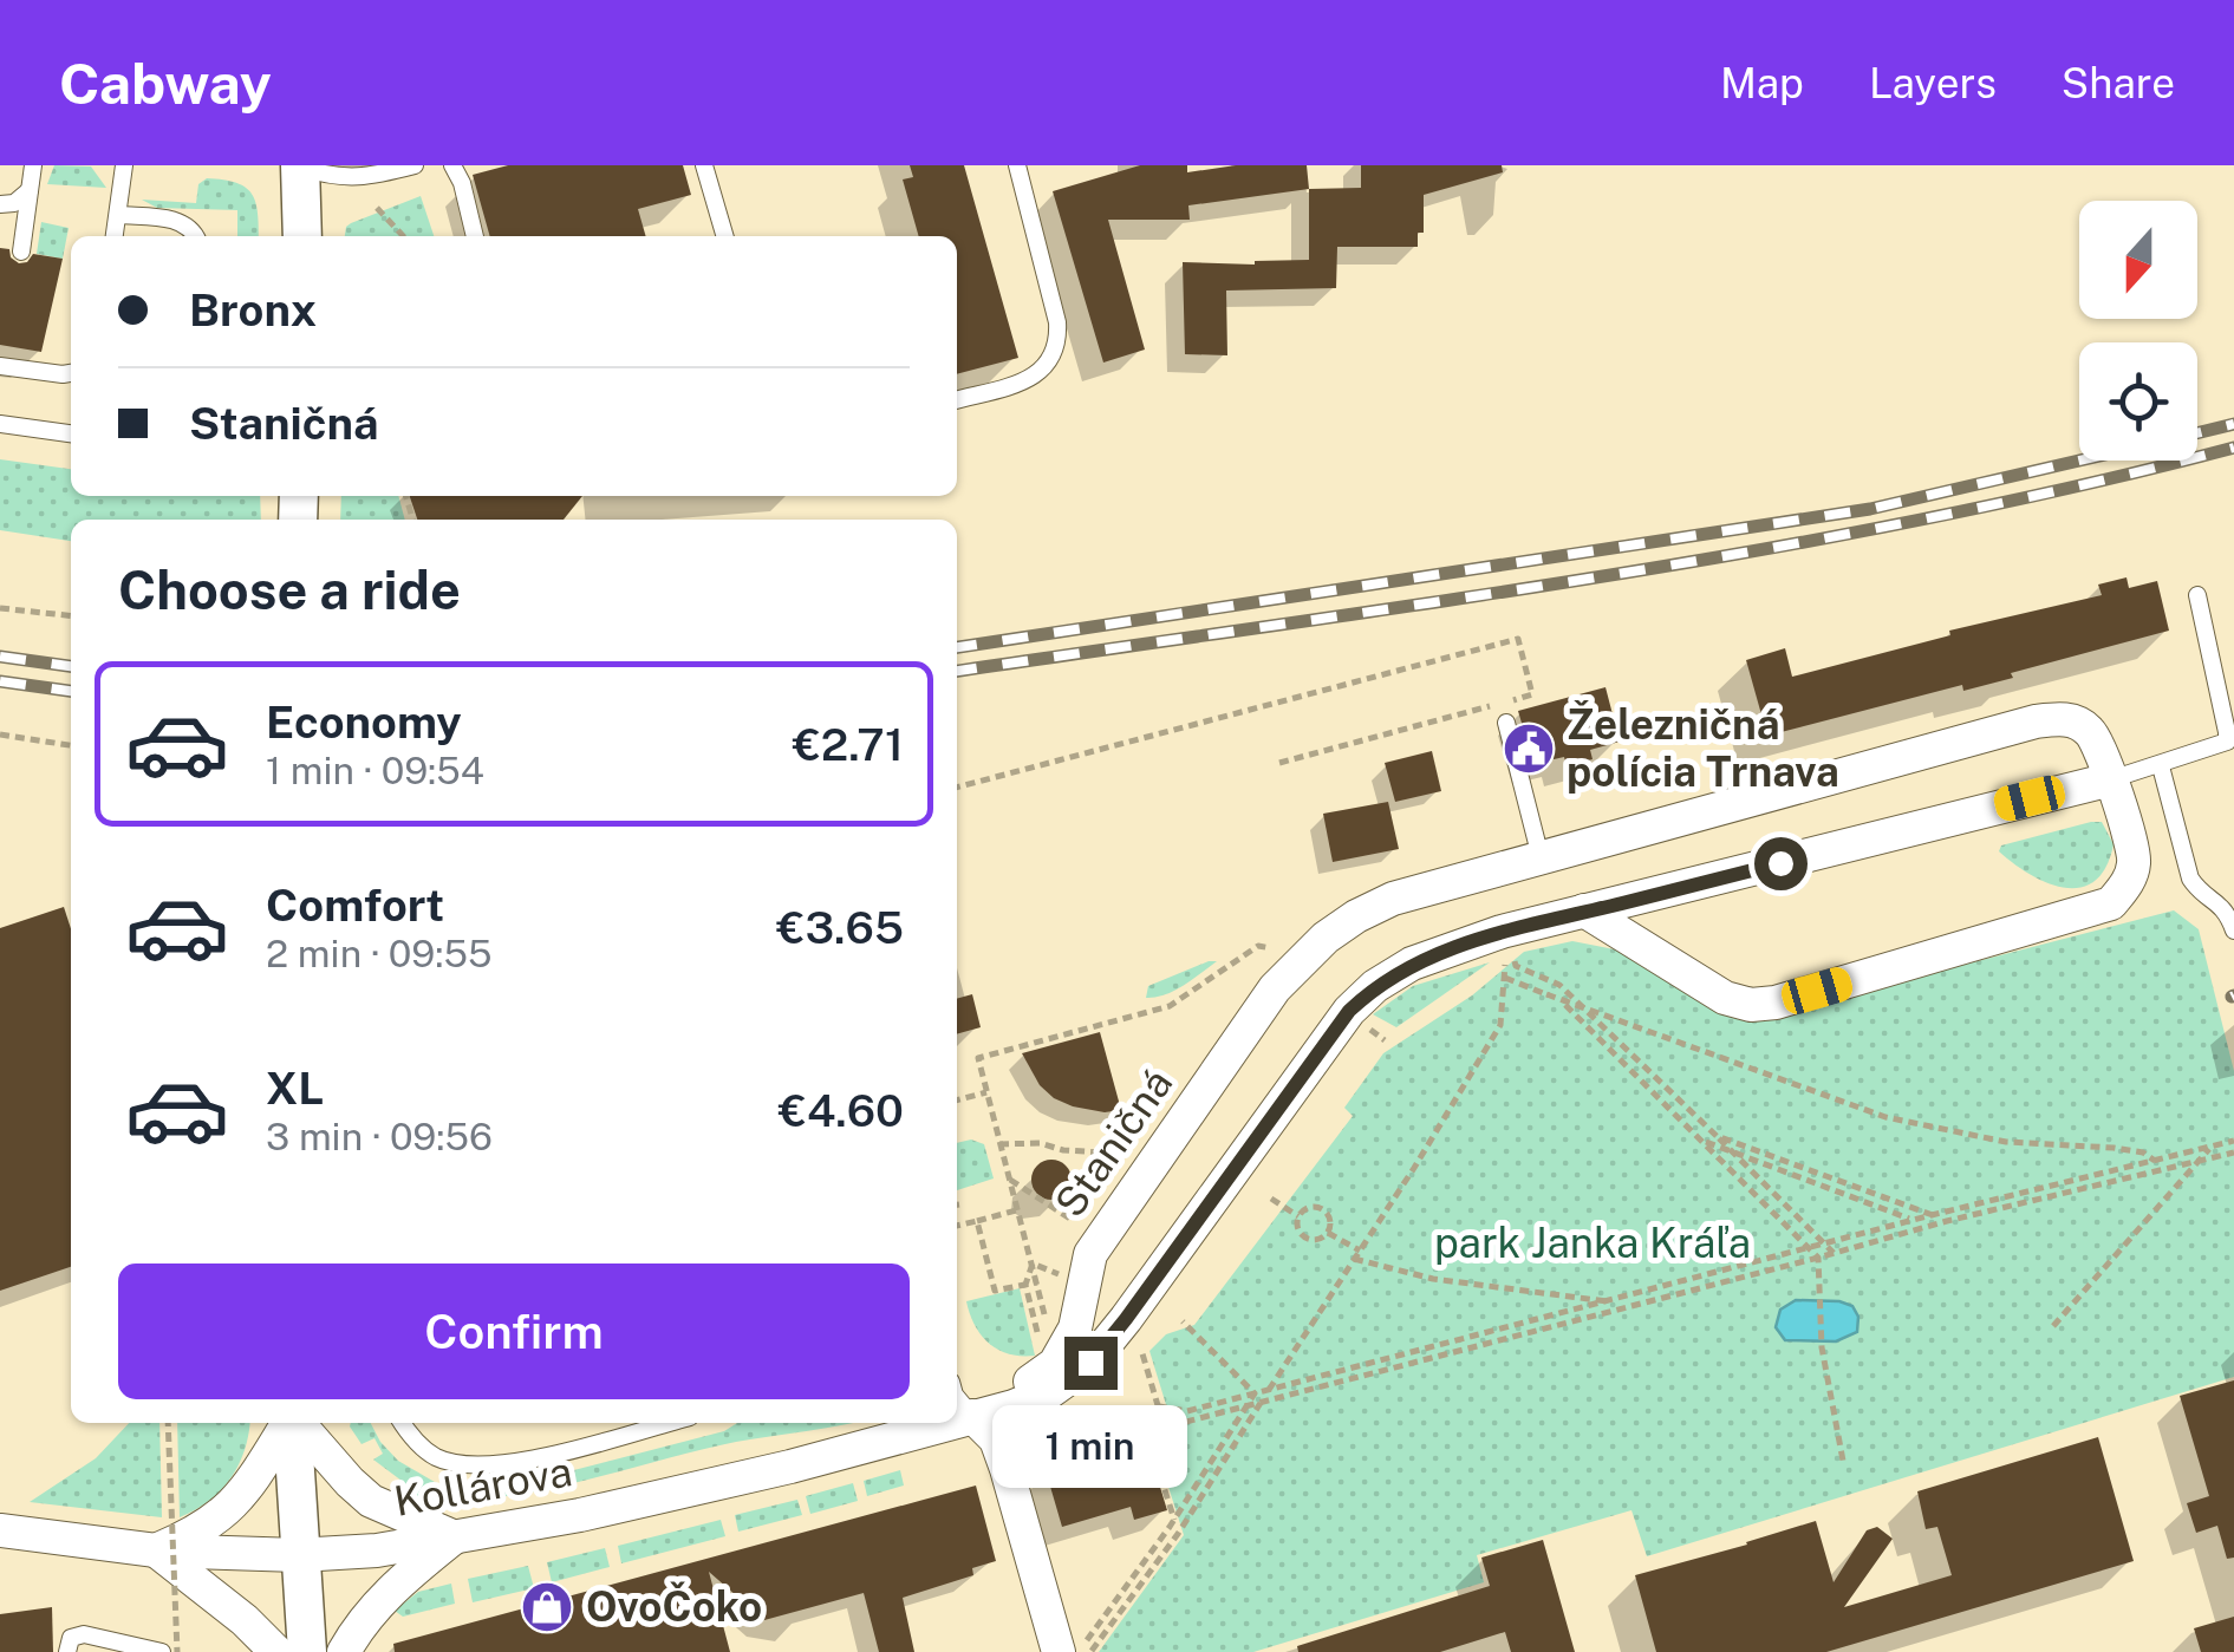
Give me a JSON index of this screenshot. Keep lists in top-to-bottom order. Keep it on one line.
{"streets":{"street":["Staničná","Kollárova"]},"crossings":[["Staničná","Kollárova"]],"parks":["park Janka Kráľa"],"places":{"public building":["Železničná polícia Trnava"],"shop":["OvoČoko"]},"north":"bottom","page":{"header":"Cabway","nav":["Map","Layers","Share"],"banner":["Bronx","Staničná"],"heading":"Choose a ride","list":[{"name":"Economy","note":"1 min · 09:54","value":"€2.71"},{"name":"Comfort","note":"2 min · 09:55","value":"€3.65"},{"name":"XL","note":"3 min · 09:56","value":"€4.60"}],"buttons":"Confirm","bubble":"1 min"}}
